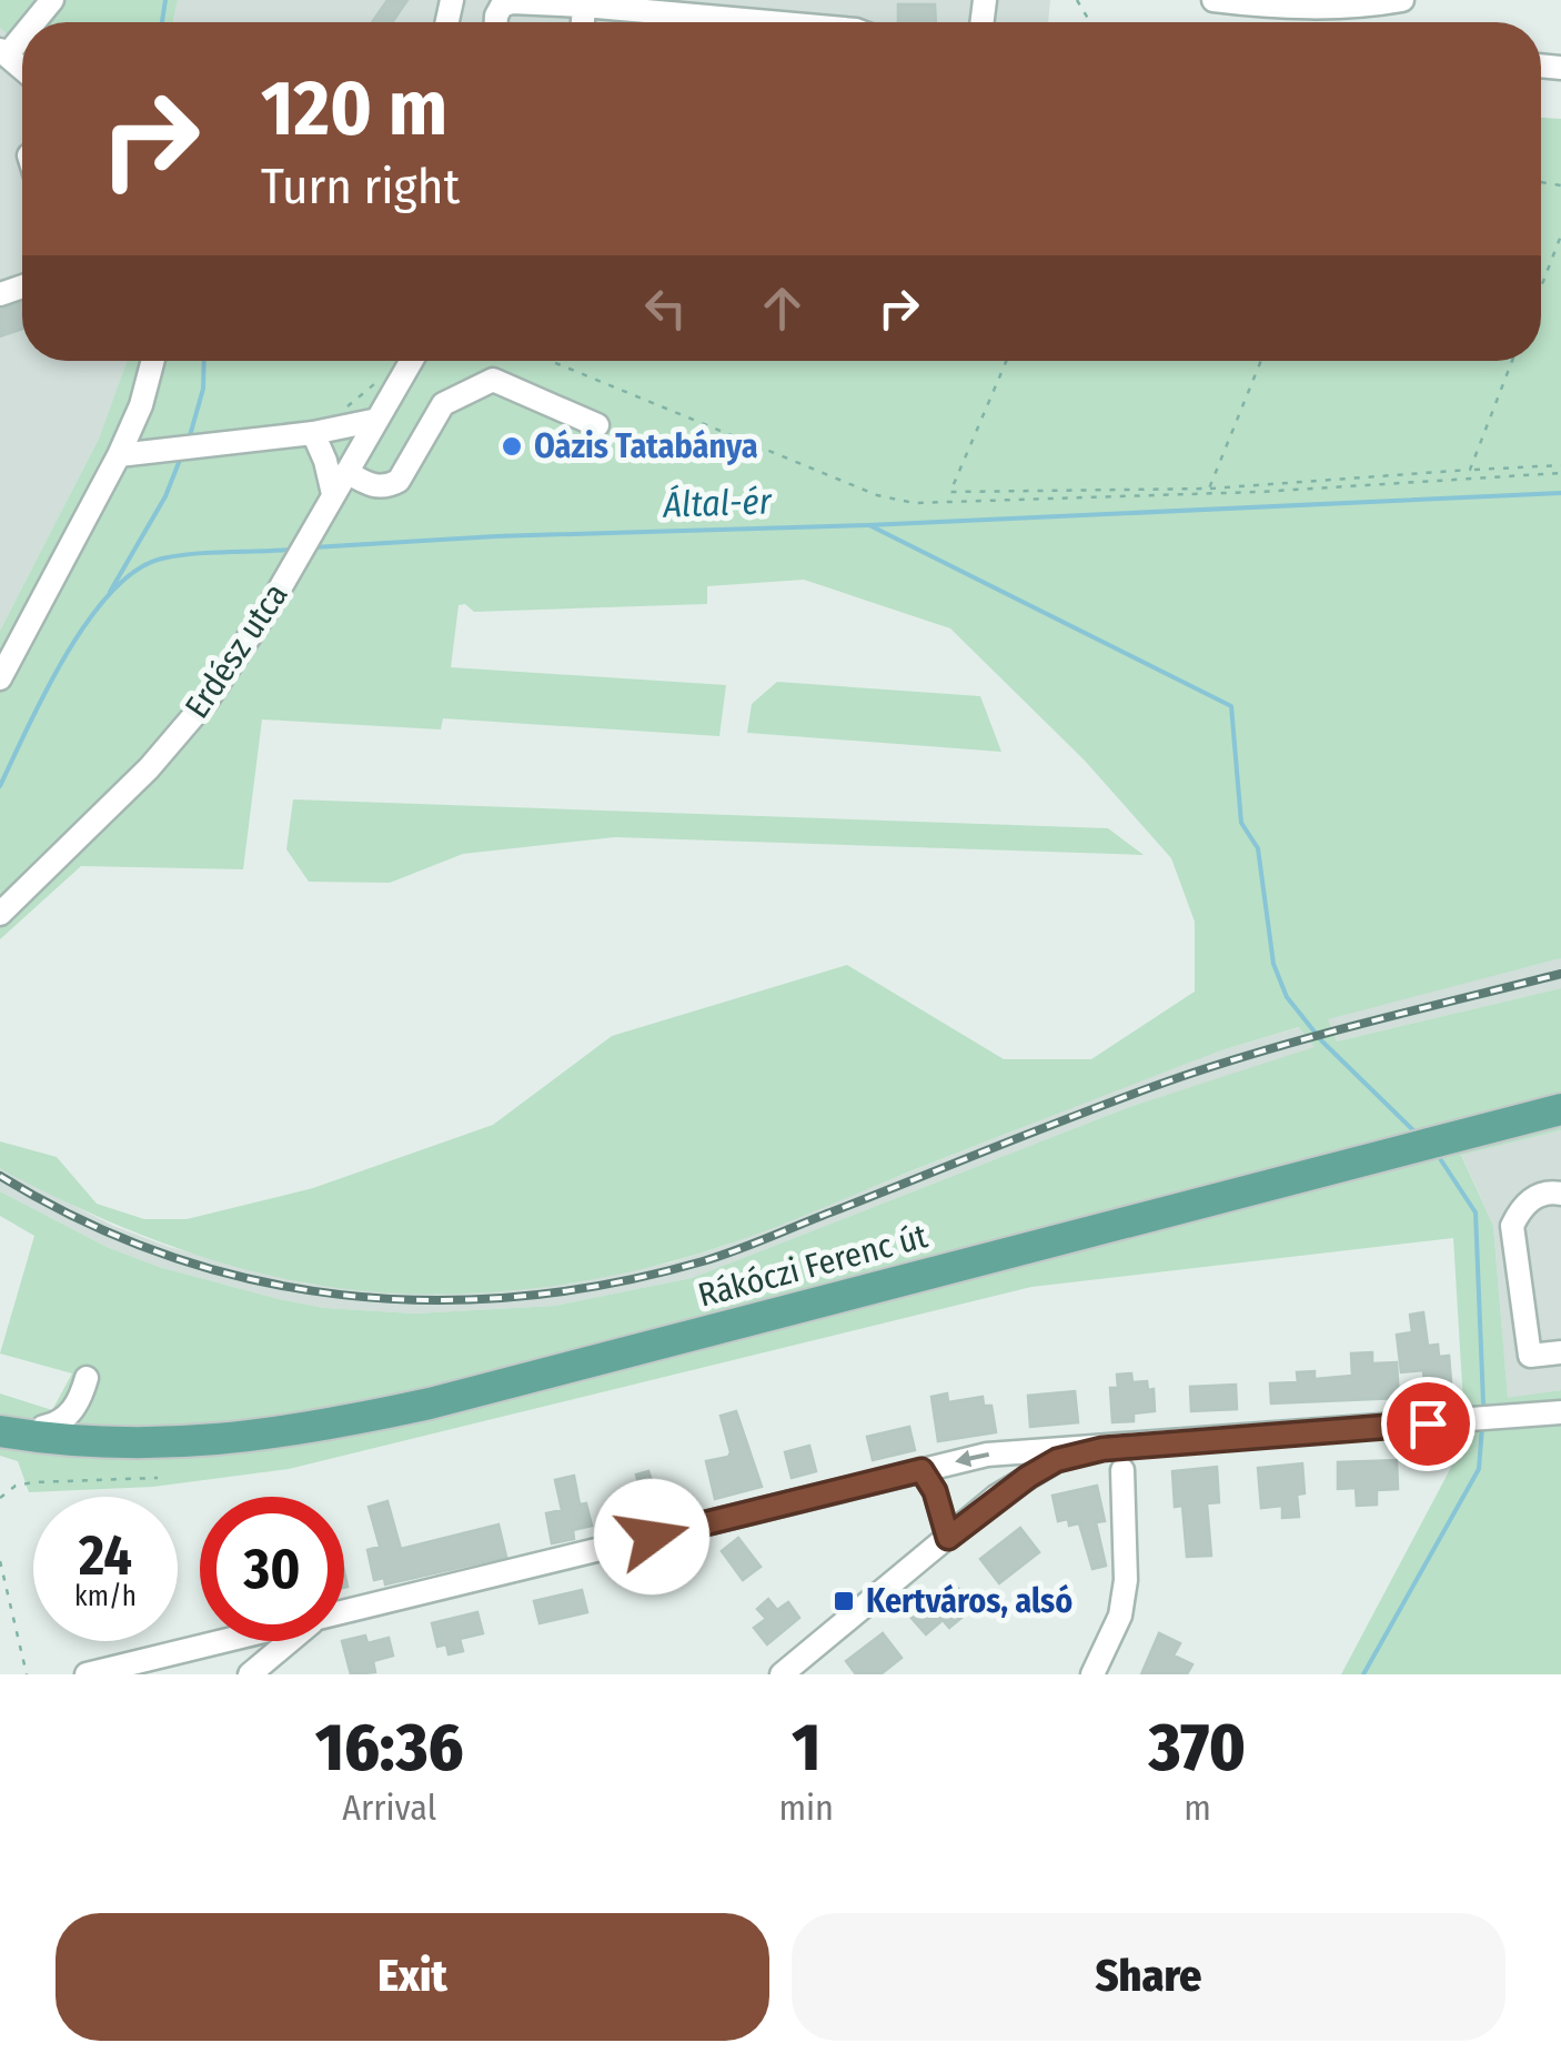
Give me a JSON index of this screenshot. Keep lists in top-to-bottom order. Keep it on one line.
{"streets":{"main road":["Rákóczi Ferenc út"],"street":["Erdész utca"]},"water":["Által-ér"],"places":{"other":["Oázis Tatabánya"],"transit":["Kertváros, alsó"]},"page":{"turn":["120 m","Turn right"],"speed":"24 km/h","limit":"30","eta":["16:36","Arrival","1","min","370","m"],"buttons":["Exit","Share"]}}
